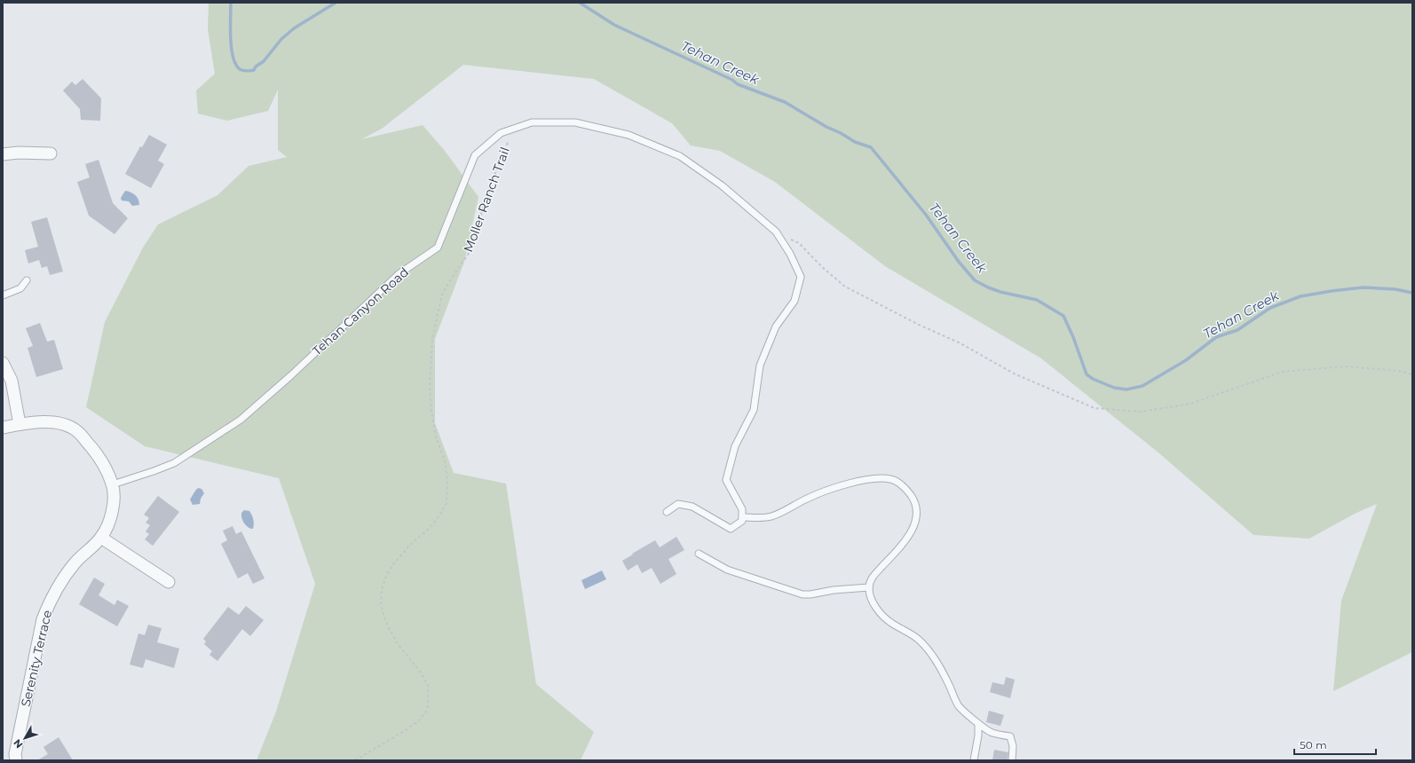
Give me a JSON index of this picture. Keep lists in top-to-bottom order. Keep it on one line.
{"streets":{"street":["Serenity Terrace"],"lane":["Tehan Canyon Road"],"path":["Moller Ranch Trail"]},"crossings":[["Moller Ranch Trail","Tehan Canyon Road"],["Tehan Canyon Road","Serenity Terrace"]],"water":["Tehan Creek"],"scale_bar":"50 m","north":"bottom left"}
